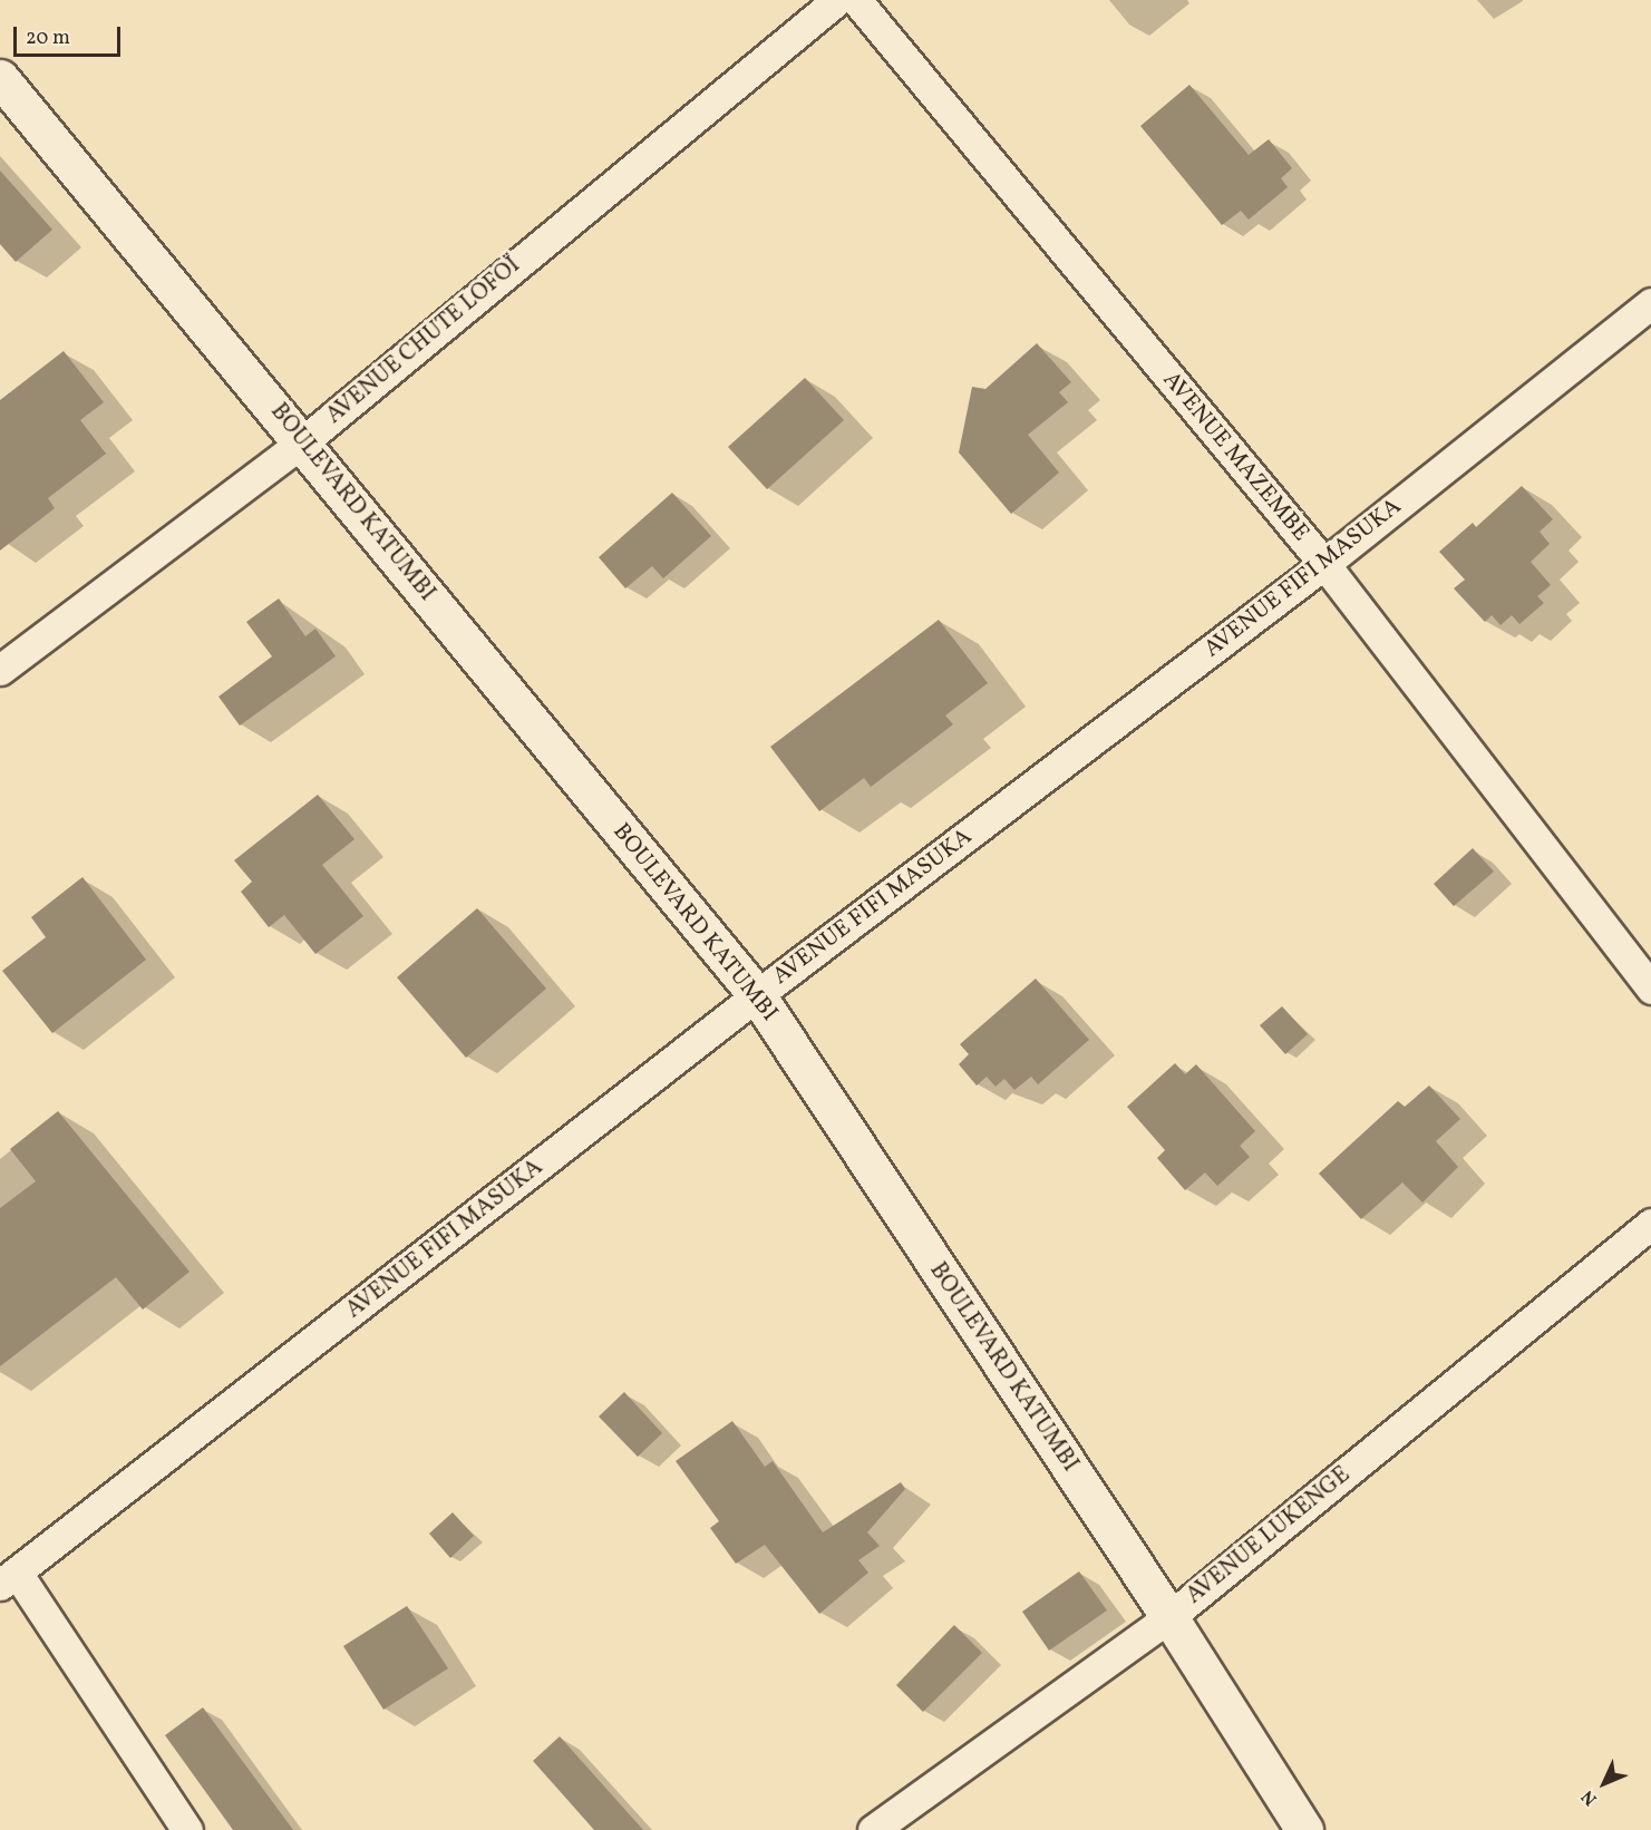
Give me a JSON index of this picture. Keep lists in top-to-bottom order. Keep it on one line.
{"streets":{"street":["AVENUE CHUTE LOFOÏ","AVENUE MAZEMBE","BOULEVARD KATUMBI","AVENUE FIFI MASUKA","AVENUE LUKENGE"]},"crossings":[["AVENUE CHUTE LOFOÏ","BOULEVARD KATUMBI"],["AVENUE MAZEMBE","AVENUE FIFI MASUKA"],["BOULEVARD KATUMBI","AVENUE FIFI MASUKA"],["BOULEVARD KATUMBI","AVENUE LUKENGE"]],"scale_bar":"20 m","north":"bottom left"}
